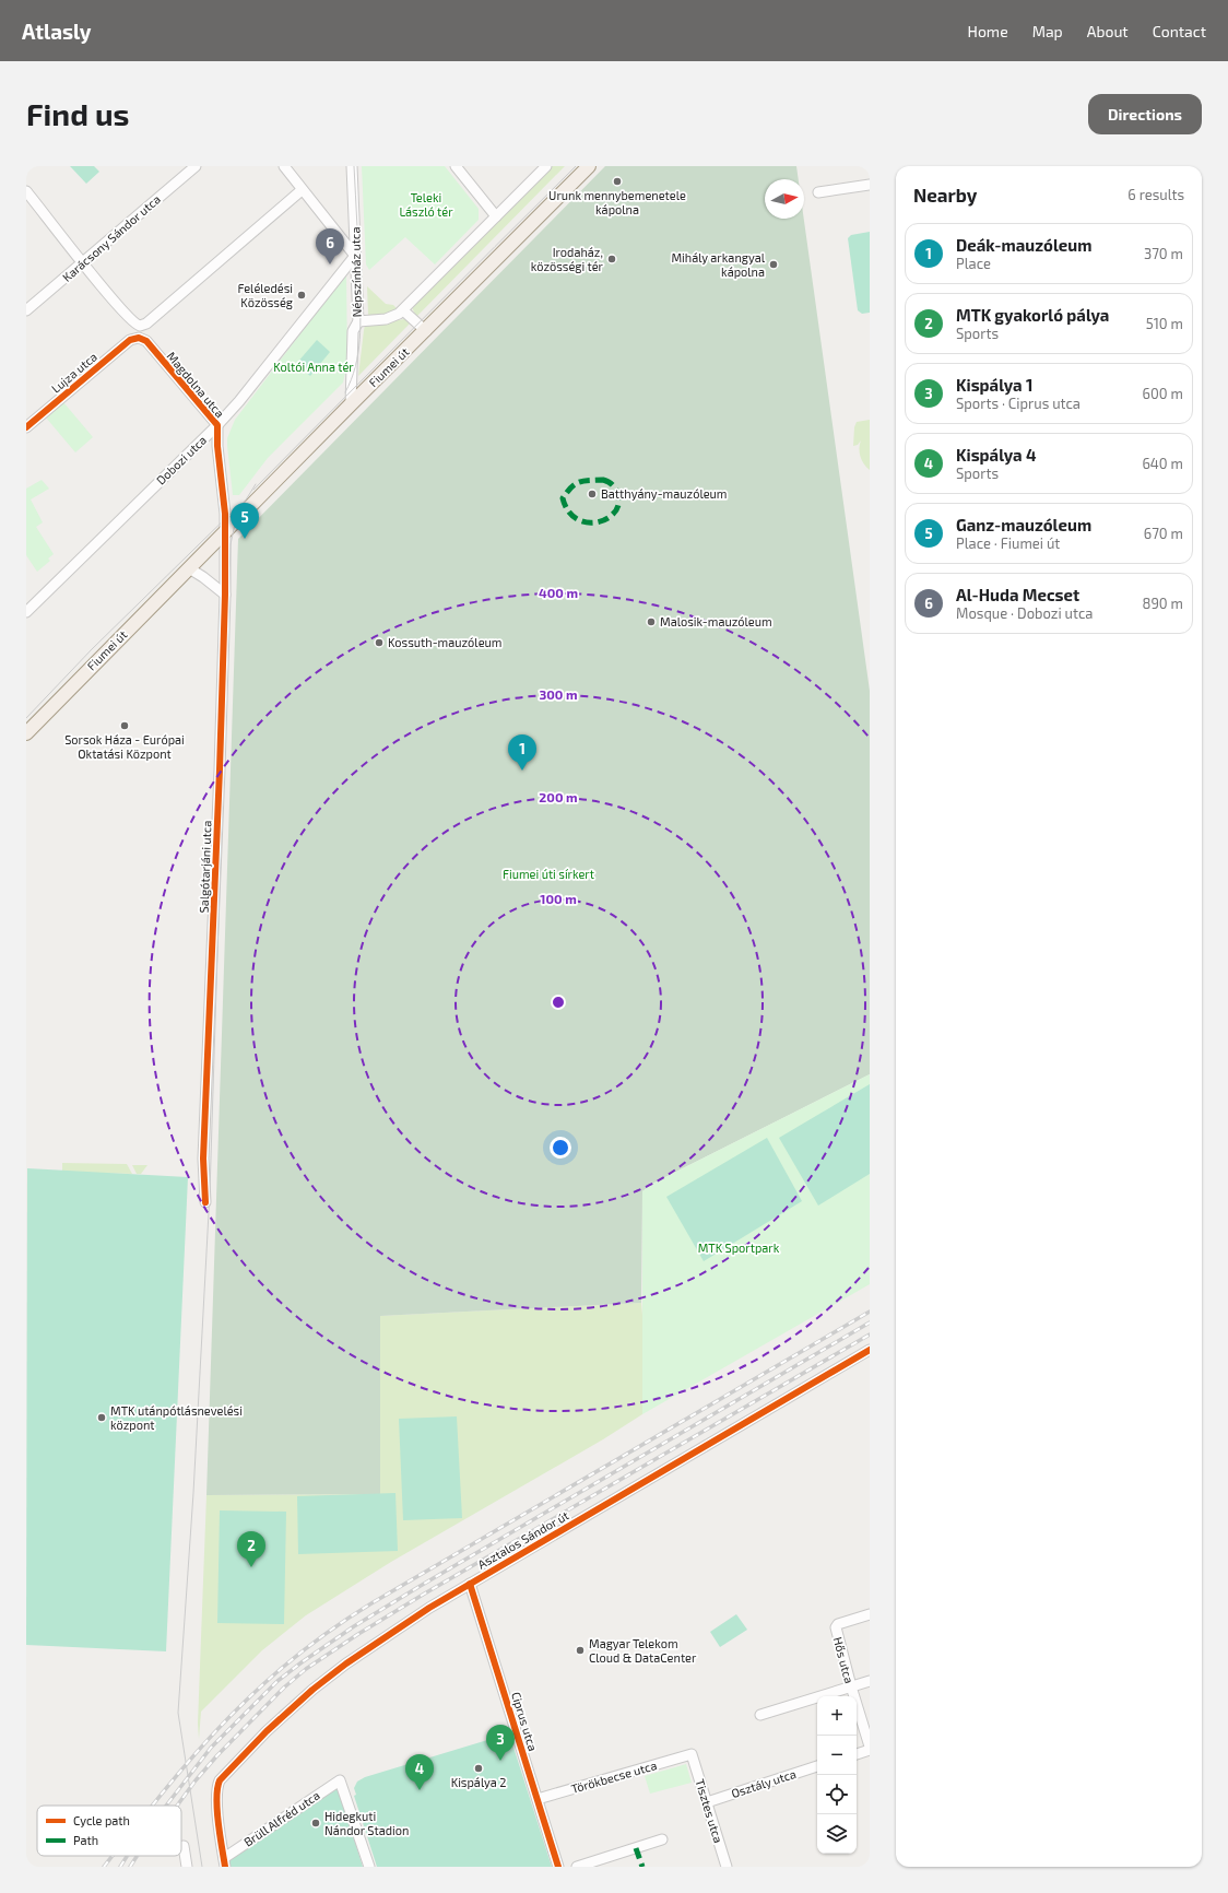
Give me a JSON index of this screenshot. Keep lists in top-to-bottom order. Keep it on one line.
{"streets":{"main road":["Fiumei út"],"street":["Karácsony Sándor utca","Népszínház utca","Lujza utca","Magdolna utca","Dobozi utca","Salgótarjáni utca","Asztalos Sándor út","Hős utca","Ciprus utca","Törökbecse utca","Osztály utca","Tisztes utca","Brüll Alfréd utca"]},"crossings":[["Népszínház utca","Fiumei út"],["Népszínház utca","Dobozi utca"],["Fiumei út","Magdolna utca"],["Fiumei út","Salgótarjáni utca"],["Lujza utca","Magdolna utca"],["Magdolna utca","Dobozi utca"],["Magdolna utca","Salgótarjáni utca"],["Asztalos Sándor út","Ciprus utca"],["Asztalos Sándor út","Brüll Alfréd utca"],["Ciprus utca","Törökbecse utca"],["Törökbecse utca","Tisztes utca"],["Osztály utca","Tisztes utca"]],"parks":["Teleki László tér","Koltói Anna tér","Fiumei úti sírkert","MTK Sportpark"],"places":["Urunk mennybemenetele kápolna","Irodaház, közösségi tér","Mihály arkangyal kápolna","Feléledési Közösség","Batthyány-mauzóleum","Malosik-mauzóleum","Kossuth-mauzóleum","Sorsok Háza - Európai Oktatási Központ","MTK utánpótlásnevelési központ","Magyar Telekom Cloud & DataCenter","Kispálya 2","Hidegkuti Nándor Stadion"],"legend":["Cycle path","Path"],"north":"right","page":{"header":"Atlasly","nav":["Home","Map","About","Contact"],"buttons":"Directions","title":"Find us","heading":["Nearby","6 results"],"list":[{"mark":"1","name":"Deák-mauzóleum","note":"Place","value":"370 m"},{"mark":"2","name":"MTK gyakorló pálya","note":"Sports","value":"510 m"},{"mark":"3","name":"Kispálya 1","note":"Sports · Ciprus utca","value":"600 m"},{"mark":"4","name":"Kispálya 4","note":"Sports","value":"640 m"},{"mark":"5","name":"Ganz-mauzóleum","note":"Place · Fiumei út","value":"670 m"},{"mark":"6","name":"Al-Huda Mecset","note":"Mosque · Dobozi utca","value":"890 m"}],"pins":["6","5","1","2","3","4"],"map_buttons":["+","−"]},"rings":["400 m","300 m","200 m","100 m"]}
